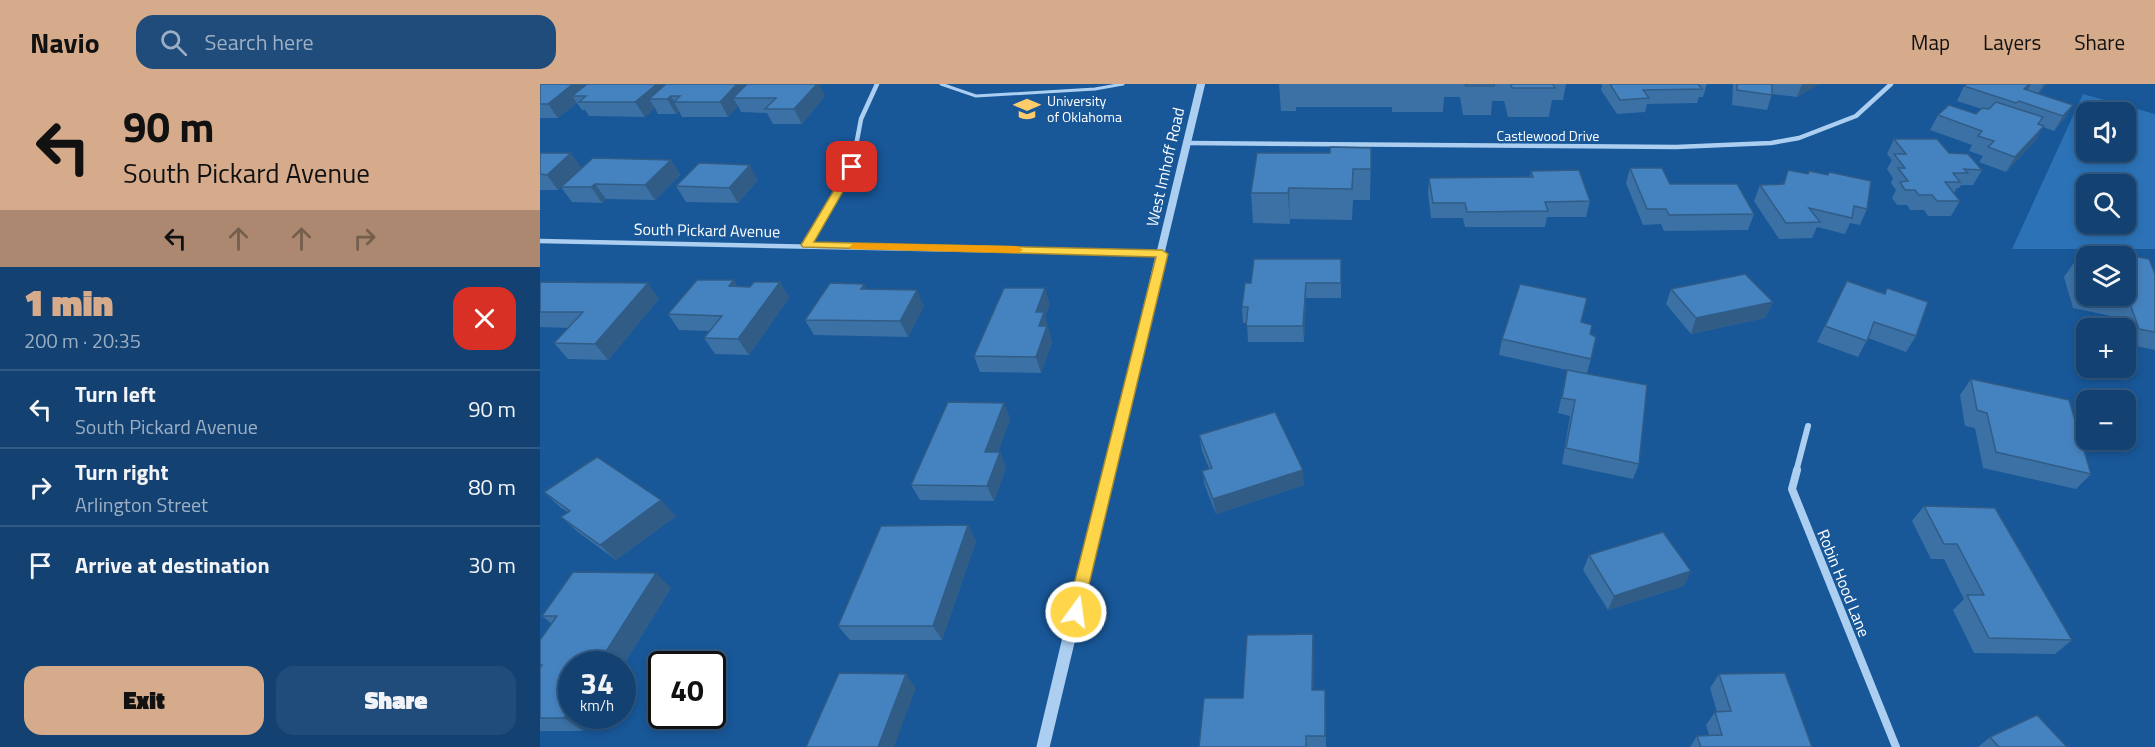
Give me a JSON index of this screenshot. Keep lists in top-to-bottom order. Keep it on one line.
{"streets":{"street":["Castlewood Drive","West Imhoff Road","South Pickard Avenue","Robin Hood Lane"]},"crossings":[["Castlewood Drive","West Imhoff Road"],["West Imhoff Road","South Pickard Avenue"]],"places":{"school or university":["University of Oklahoma"]},"page":{"header":"Navio","search":"Search here","nav":["Map","Layers","Share"],"turn":["90 m","South Pickard Avenue"],"map_buttons":["+","−"],"heading":["1 min","200 m · 20:35"],"list":[{"name":"Turn left","note":"South Pickard Avenue","value":"90 m"},{"name":"Turn right","note":"Arlington Street","value":"80 m"},{"name":"Arrive at destination","value":"30 m"}],"speed":"34 km/h","limit":"40","buttons":["Exit","Share"]}}
